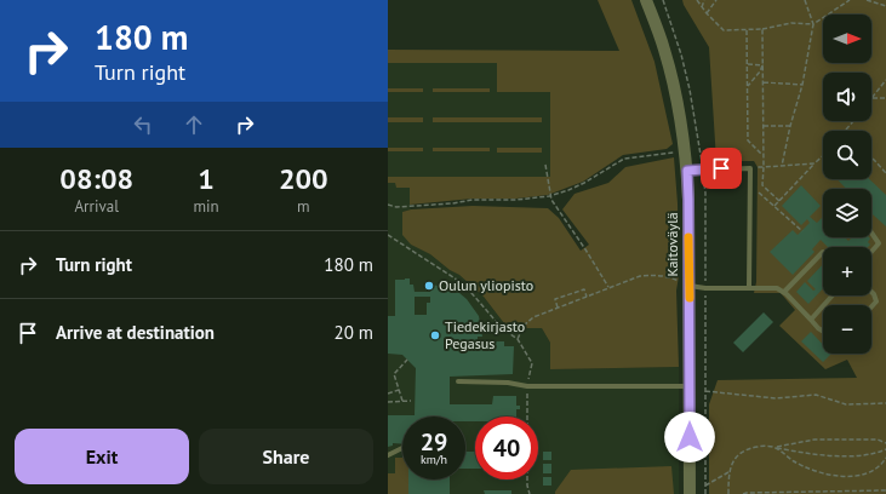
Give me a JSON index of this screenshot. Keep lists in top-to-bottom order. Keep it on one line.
{"streets":{"street":["Kaitoväylä"]},"places":["Oulun yliopisto","Tiedekirjasto Pegasus"],"north":"right","page":{"turn":["180 m","Turn right"],"map_buttons":["+","−"],"eta":["08:08","Arrival","1","min","200","m"],"list":[{"name":"Turn right","value":"180 m"},{"name":"Arrive at destination","value":"20 m"}],"speed":"29 km/h","limit":"40","buttons":["Exit","Share"]}}
